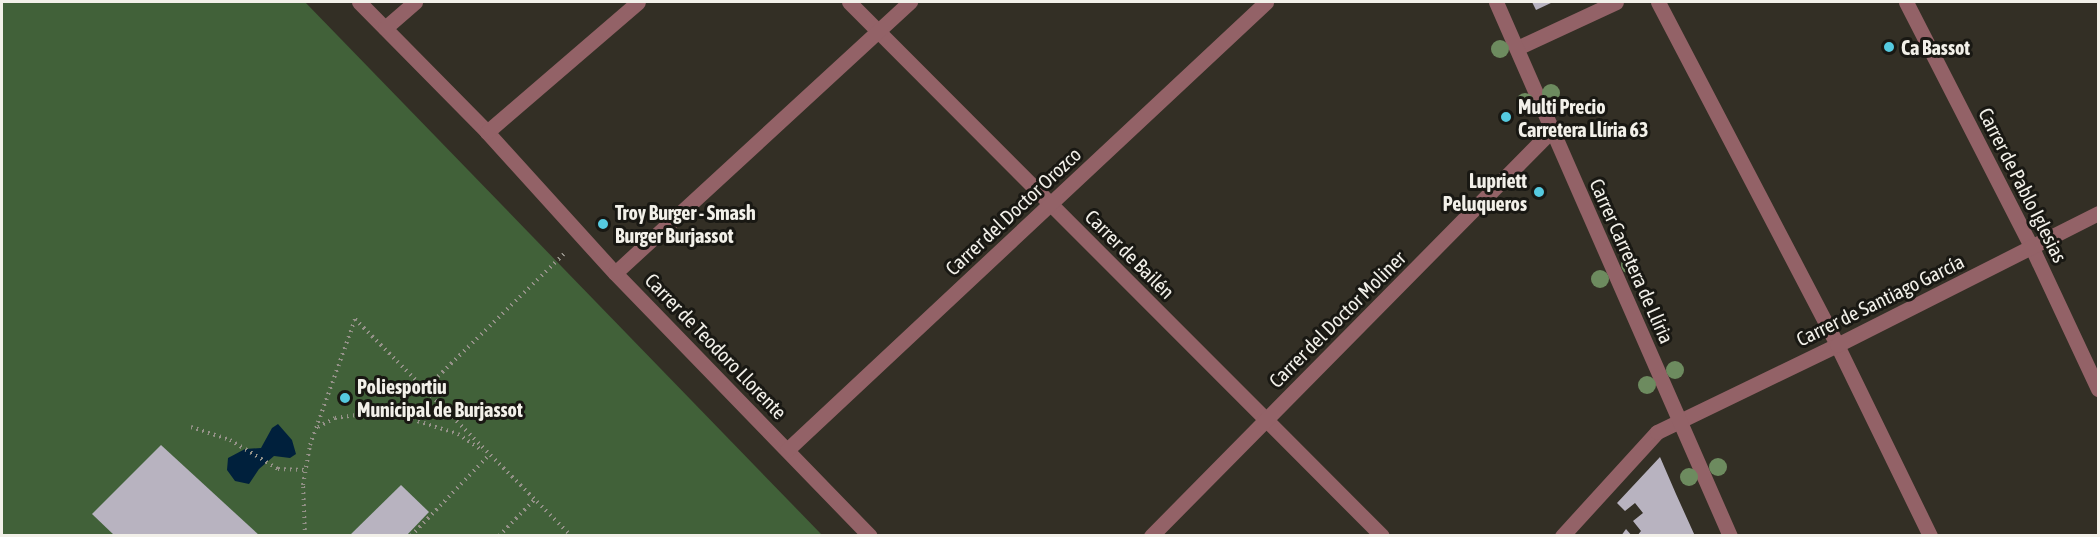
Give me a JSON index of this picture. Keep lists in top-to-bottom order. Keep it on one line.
{"streets":{"street":["Carrer de Pablo Iglesias","Carrer del Doctor Orozco","Carrer de Bailén","Carrer Carretera de Llíria","Carrer de Santiago García","Carrer del Doctor Moliner","Carrer de Teodoro Llorente"]},"crossings":[["Carrer de Pablo Iglesias","Carrer de Santiago García"],["Carrer del Doctor Orozco","Carrer de Bailén"],["Carrer del Doctor Orozco","Carrer de Teodoro Llorente"],["Carrer de Bailén","Carrer del Doctor Moliner"],["Carrer Carretera de Llíria","Carrer de Santiago García"],["Carrer Carretera de Llíria","Carrer del Doctor Moliner"]],"places":["Ca Bassot","Multi Precio Carretera Llíria 63","Lupriett Peluqueros","Troy Burger - Smash Burger Burjassot","Poliesportiu Municipal de Burjassot"]}
